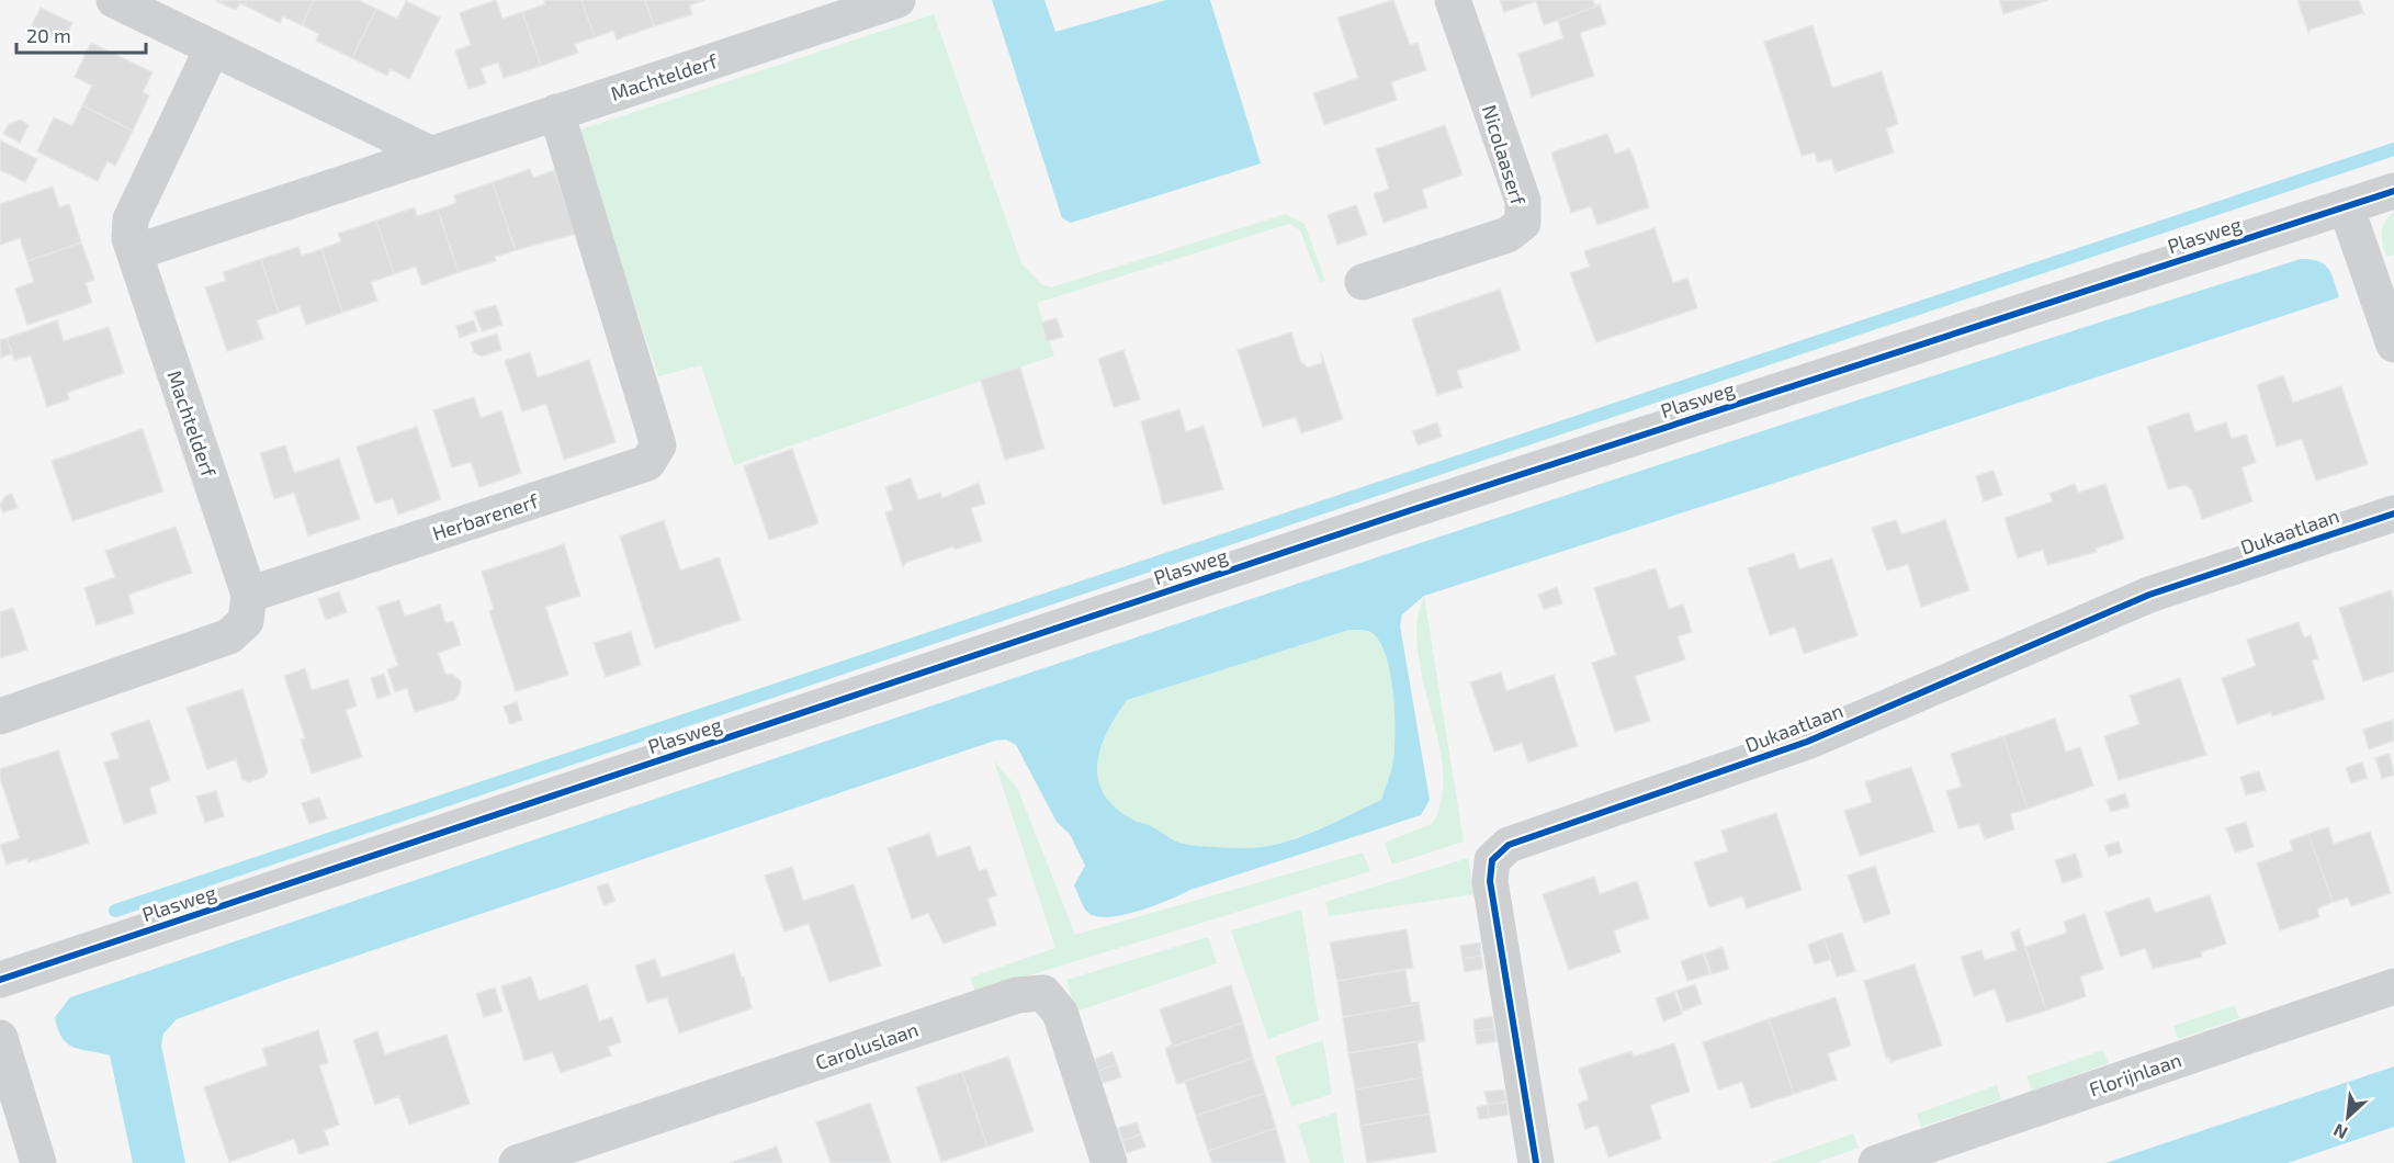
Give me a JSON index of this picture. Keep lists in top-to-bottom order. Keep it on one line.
{"streets":{"street":["Machtelderf","Nicolaaserf","Plasweg","Herbarenerf","Dukaatlaan","Caroluslaan","Florijnlaan"]},"crossings":[["Machtelderf","Herbarenerf"]],"scale_bar":"20 m","north":"bottom left"}
